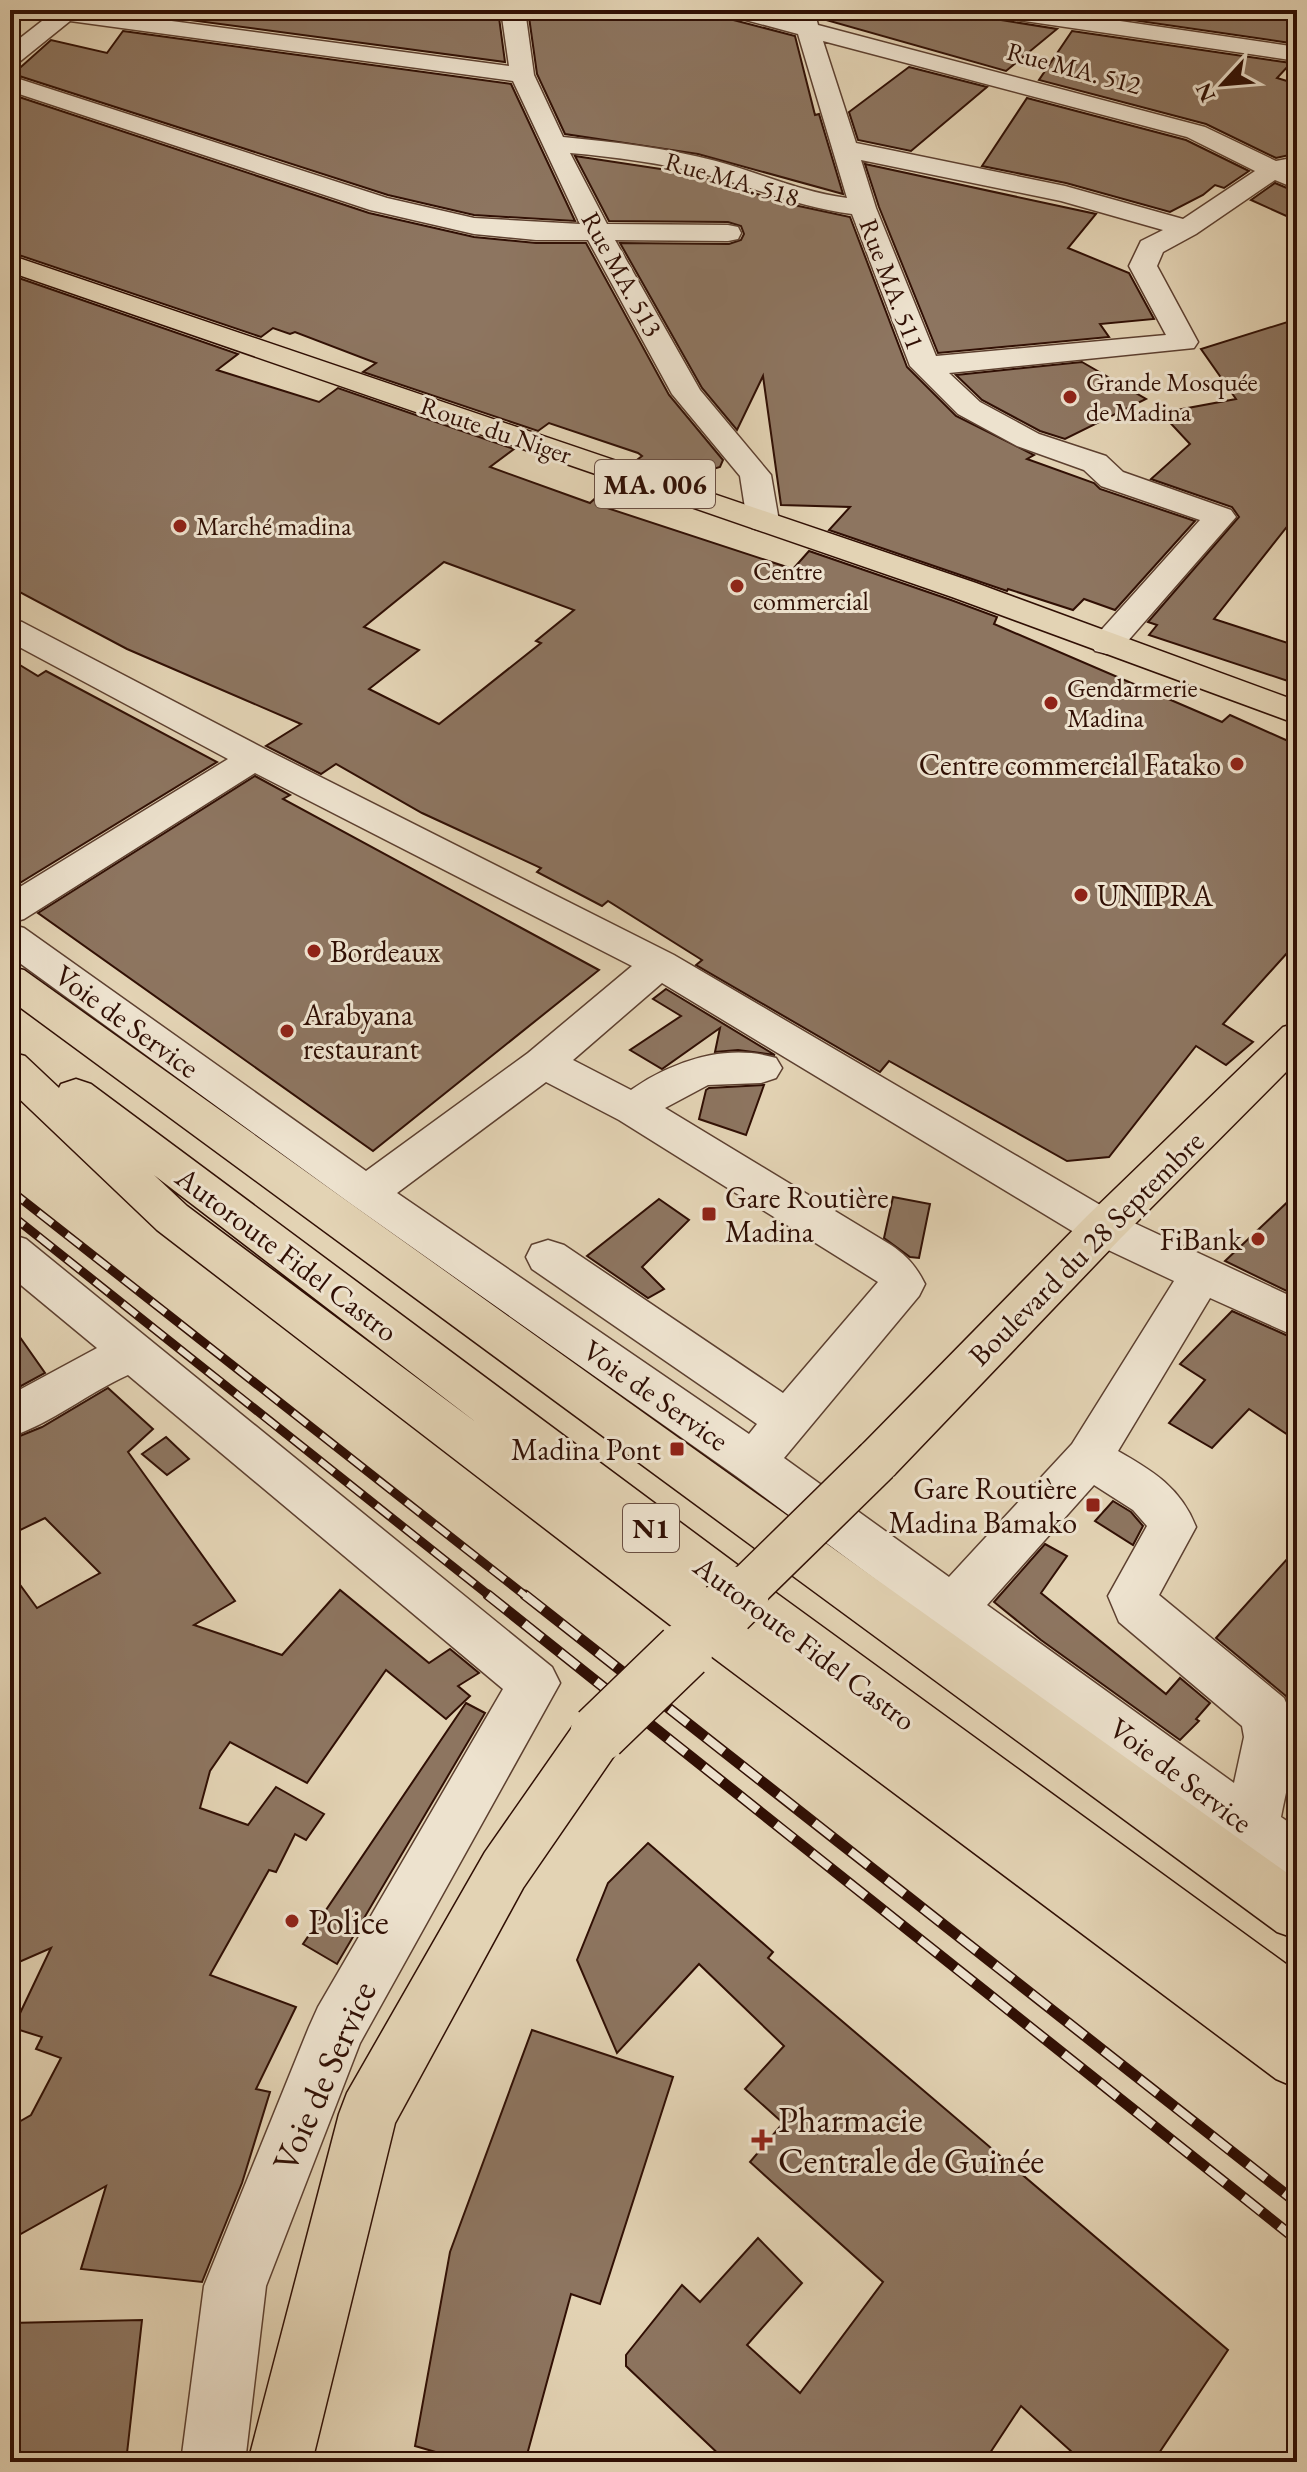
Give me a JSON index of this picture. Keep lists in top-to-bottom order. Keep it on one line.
{"streets":{"main road":["Route du Niger","MA. 006","Boulevard du 28 Septembre","Autoroute Fidel Castro","N1"],"street":["Rue MA. 512","Rue MA. 518","Rue MA. 513","Rue MA. 511","Voie de Service"]},"crossings":[["Rue MA. 512","Rue MA. 511"],["Rue MA. 518","Rue MA. 513"],["Rue MA. 518","Rue MA. 511"],["Rue MA. 513","Route du Niger"],["Rue MA. 511","Route du Niger"]],"places":{"other":["Grande Mosquée de Madina","Marché madina","Centre commercial","Gendarmerie Madina","Centre commercial Fatako","UNIPRA","Bordeaux","Arabyana restaurant","FiBank","Police"],"transit":["Gare Routière Madina","Madina Pont","Gare Routière Madina Bamako"],"health":["Pharmacie Centrale de Guinée"]},"north":"bottom left"}
